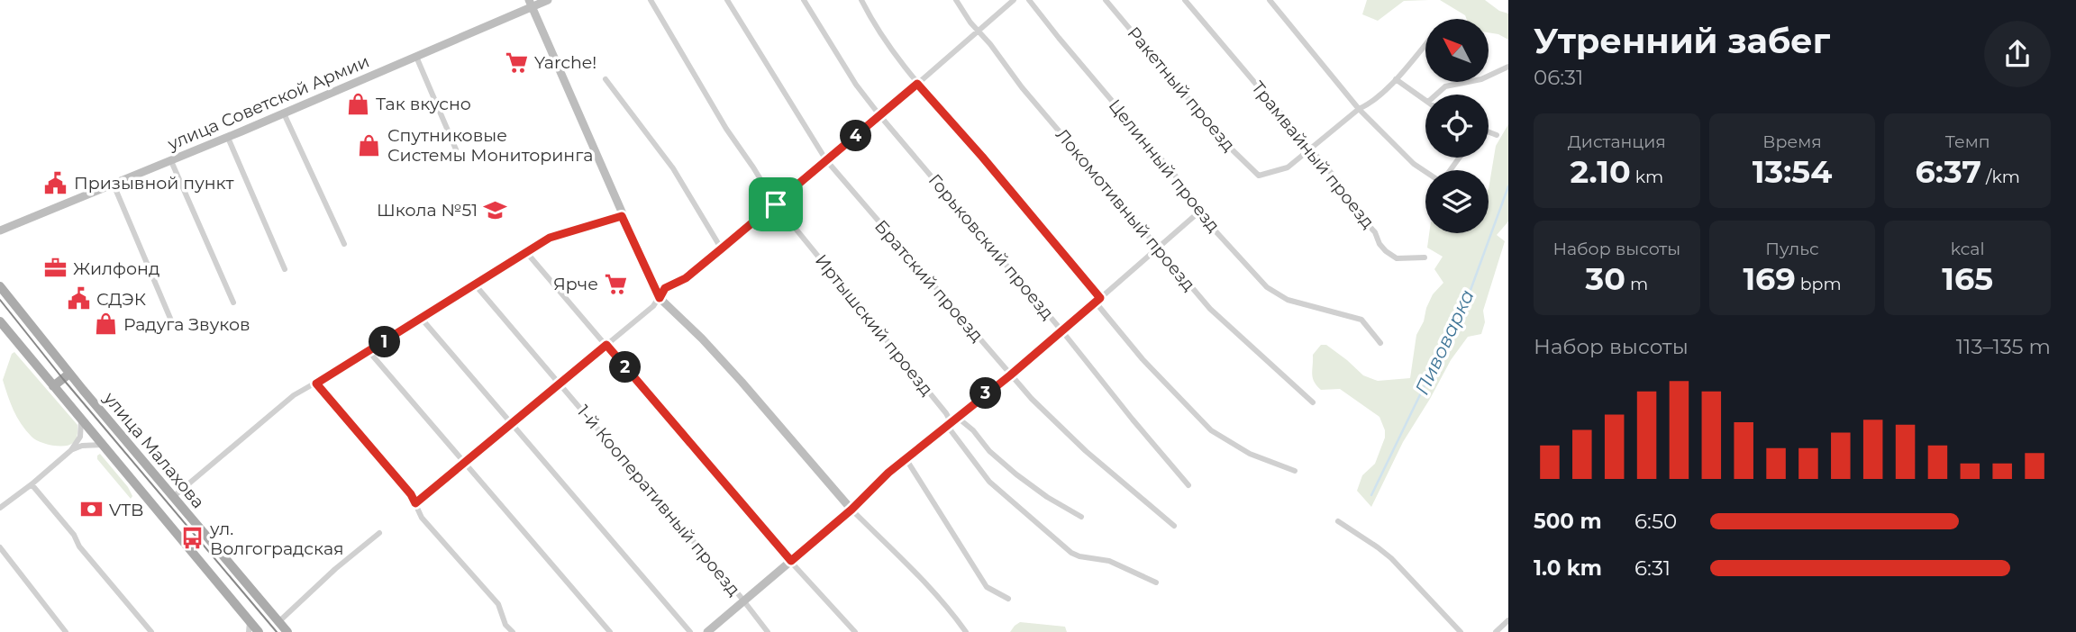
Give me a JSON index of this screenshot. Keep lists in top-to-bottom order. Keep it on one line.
{"streets":{"main road":["улица Малахова"],"street":["Ракетный проезд","улица Советской Армии","Трамвайный проезд","Целинный проезд","Локомотивный проезд","Горьковский проезд","Братский проезд","Иртышский проезд","1-й Кооперативный проезд"]},"crossings":[["Ракетный проезд","Трамвайный проезд"]],"water":["Пивоварка"],"places":{"supermarket":["Yarche!","Ярче"],"shop":["Так вкусно","Спутниковые Системы Мониторинга","Радуга Звуков"],"public building":["Призывной пункт","СДЭК"],"school or university":["Школа №51"],"office":["Жилфонд"],"bank":["VTB"],"bus stop":["ул. Волгоградская"]},"north":"top left","page":{"heading":["Утренний забег","06:31"],"stats":[["Дистанция","2.10 km"],["Время","13:54"],["Темп","6:37 /km"],["Набор высоты","30 m"],["Пульс","169 bpm"],["kcal","165"]],"pins":["4","1","2","3"],"chart":["Набор высоты","113–135 m"],"list":[{"name":"500 m","note":"6:50"},{"name":"1.0 km","note":"6:31"}]}}
